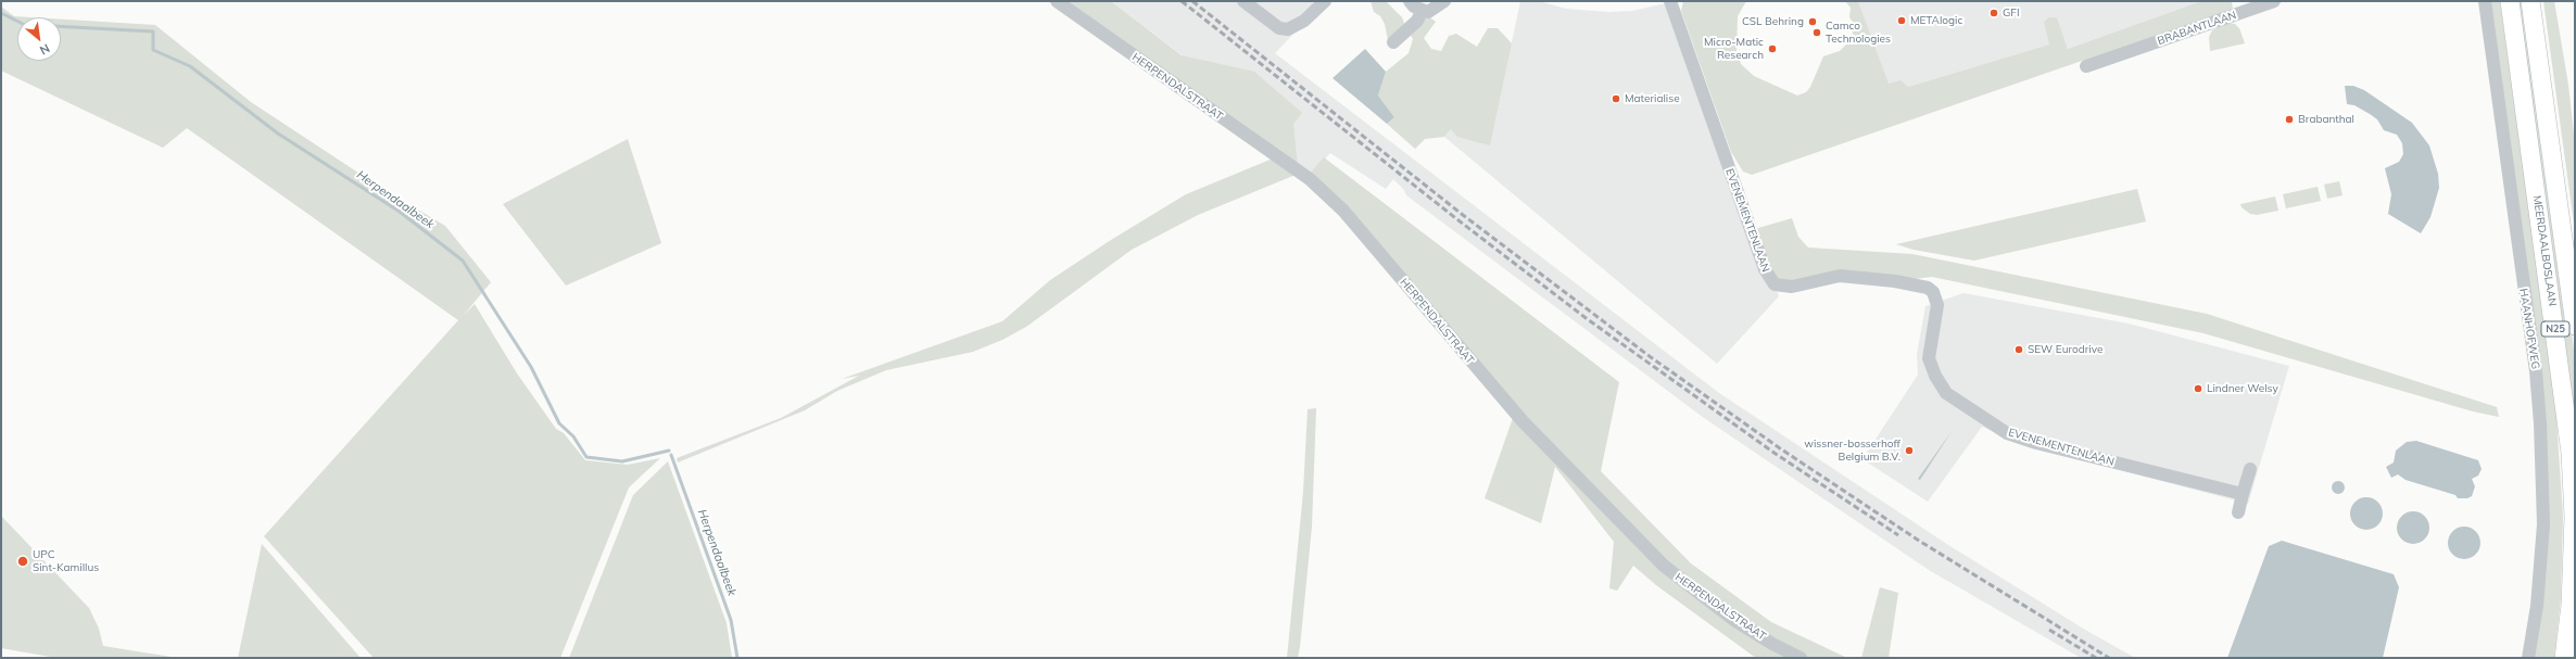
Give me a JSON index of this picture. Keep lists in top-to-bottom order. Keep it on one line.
{"streets":{"highway":["MEERDAALBOSLAAN","N25"],"street":["BRABANTLAAN","HERPENDALSTRAAT","EVENEMENTENLAAN","HAANHOFWEG"]},"water":["Herpendaalbeek"],"places":["GFI","METAlogic","CSL Behring","Camco Technologies","Micro-Matic Research","Materialise","Brabanthal","SEW Eurodrive","Lindner Welsy","wissner-bosserhoff Belgium B.V.","UPC Sint-Kamillus"],"north":"bottom right"}
